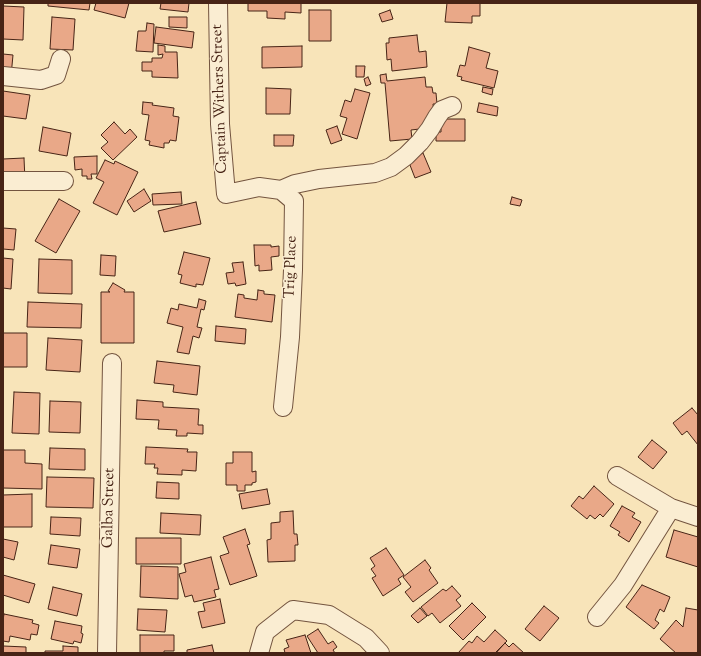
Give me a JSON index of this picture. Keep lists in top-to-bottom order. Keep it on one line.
{"streets":{"street":["Captain Withers Street","Trig Place","Galba Street"]},"crossings":[["Captain Withers Street","Trig Place"]]}
